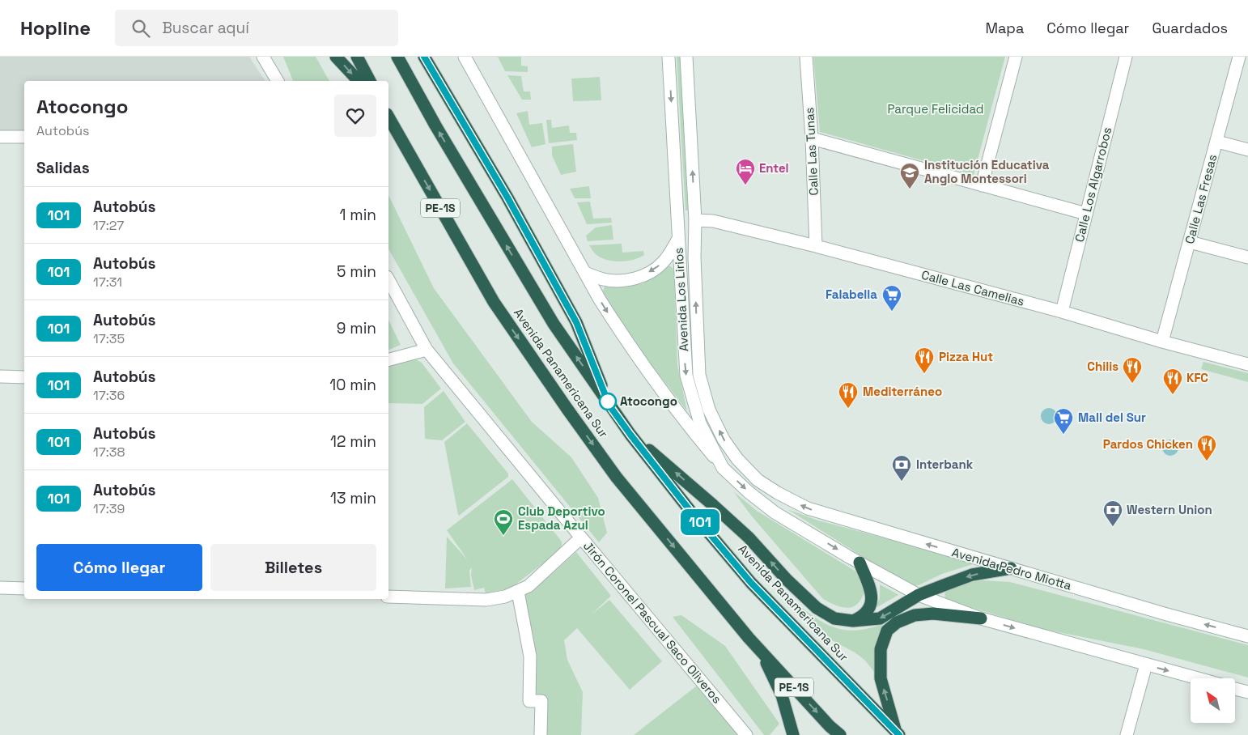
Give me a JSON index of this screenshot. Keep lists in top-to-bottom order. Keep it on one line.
{"streets":{"highway":["PE-1S","Avenida Panamericana Sur"],"street":["Calle Las Tunas","Calle Los Algarrobos","Calle Las Fresas","Calle Las Camelias","Avenida Los Lirios","Avenida Pedro Miotta","Jirón Coronel Pascual Saco Oliveros"]},"crossings":[["Calle Las Tunas","Calle Las Camelias"],["Calle Los Algarrobos","Calle Las Camelias"],["Calle Las Fresas","Calle Las Camelias"],["Calle Las Camelias","Avenida Los Lirios"],["Avenida Los Lirios","Avenida Pedro Miotta"]],"parks":["Parque Felicidad"],"places":{"hotel":["Entel"],"school or university":["Institución Educativa Anglo Montessori"],"supermarket":["Falabella","Mall del Sur"],"restaurant":["Pizza Hut","Chilis","KFC","Mediterráneo","Pardos Chicken"],"other":["Atocongo"],"bank":["Interbank","Western Union"],"sports":["Club Deportivo Espada Azul"]},"lines":["bus line 101"],"north":"top left","page":{"header":"Hopline","search":"Buscar aquí","nav":["Mapa","Cómo llegar","Guardados"],"on_map":"101","heading":[["Atocongo","Autobús"],"Salidas"],"list":[{"mark":"101","name":"Autobús","note":"17:27","value":"1 min"},{"mark":"101","name":"Autobús","note":"17:31","value":"5 min"},{"mark":"101","name":"Autobús","note":"17:35","value":"9 min"},{"mark":"101","name":"Autobús","note":"17:36","value":"10 min"},{"mark":"101","name":"Autobús","note":"17:38","value":"12 min"},{"mark":"101","name":"Autobús","note":"17:39","value":"13 min"}],"buttons":["Cómo llegar","Billetes"]}}
